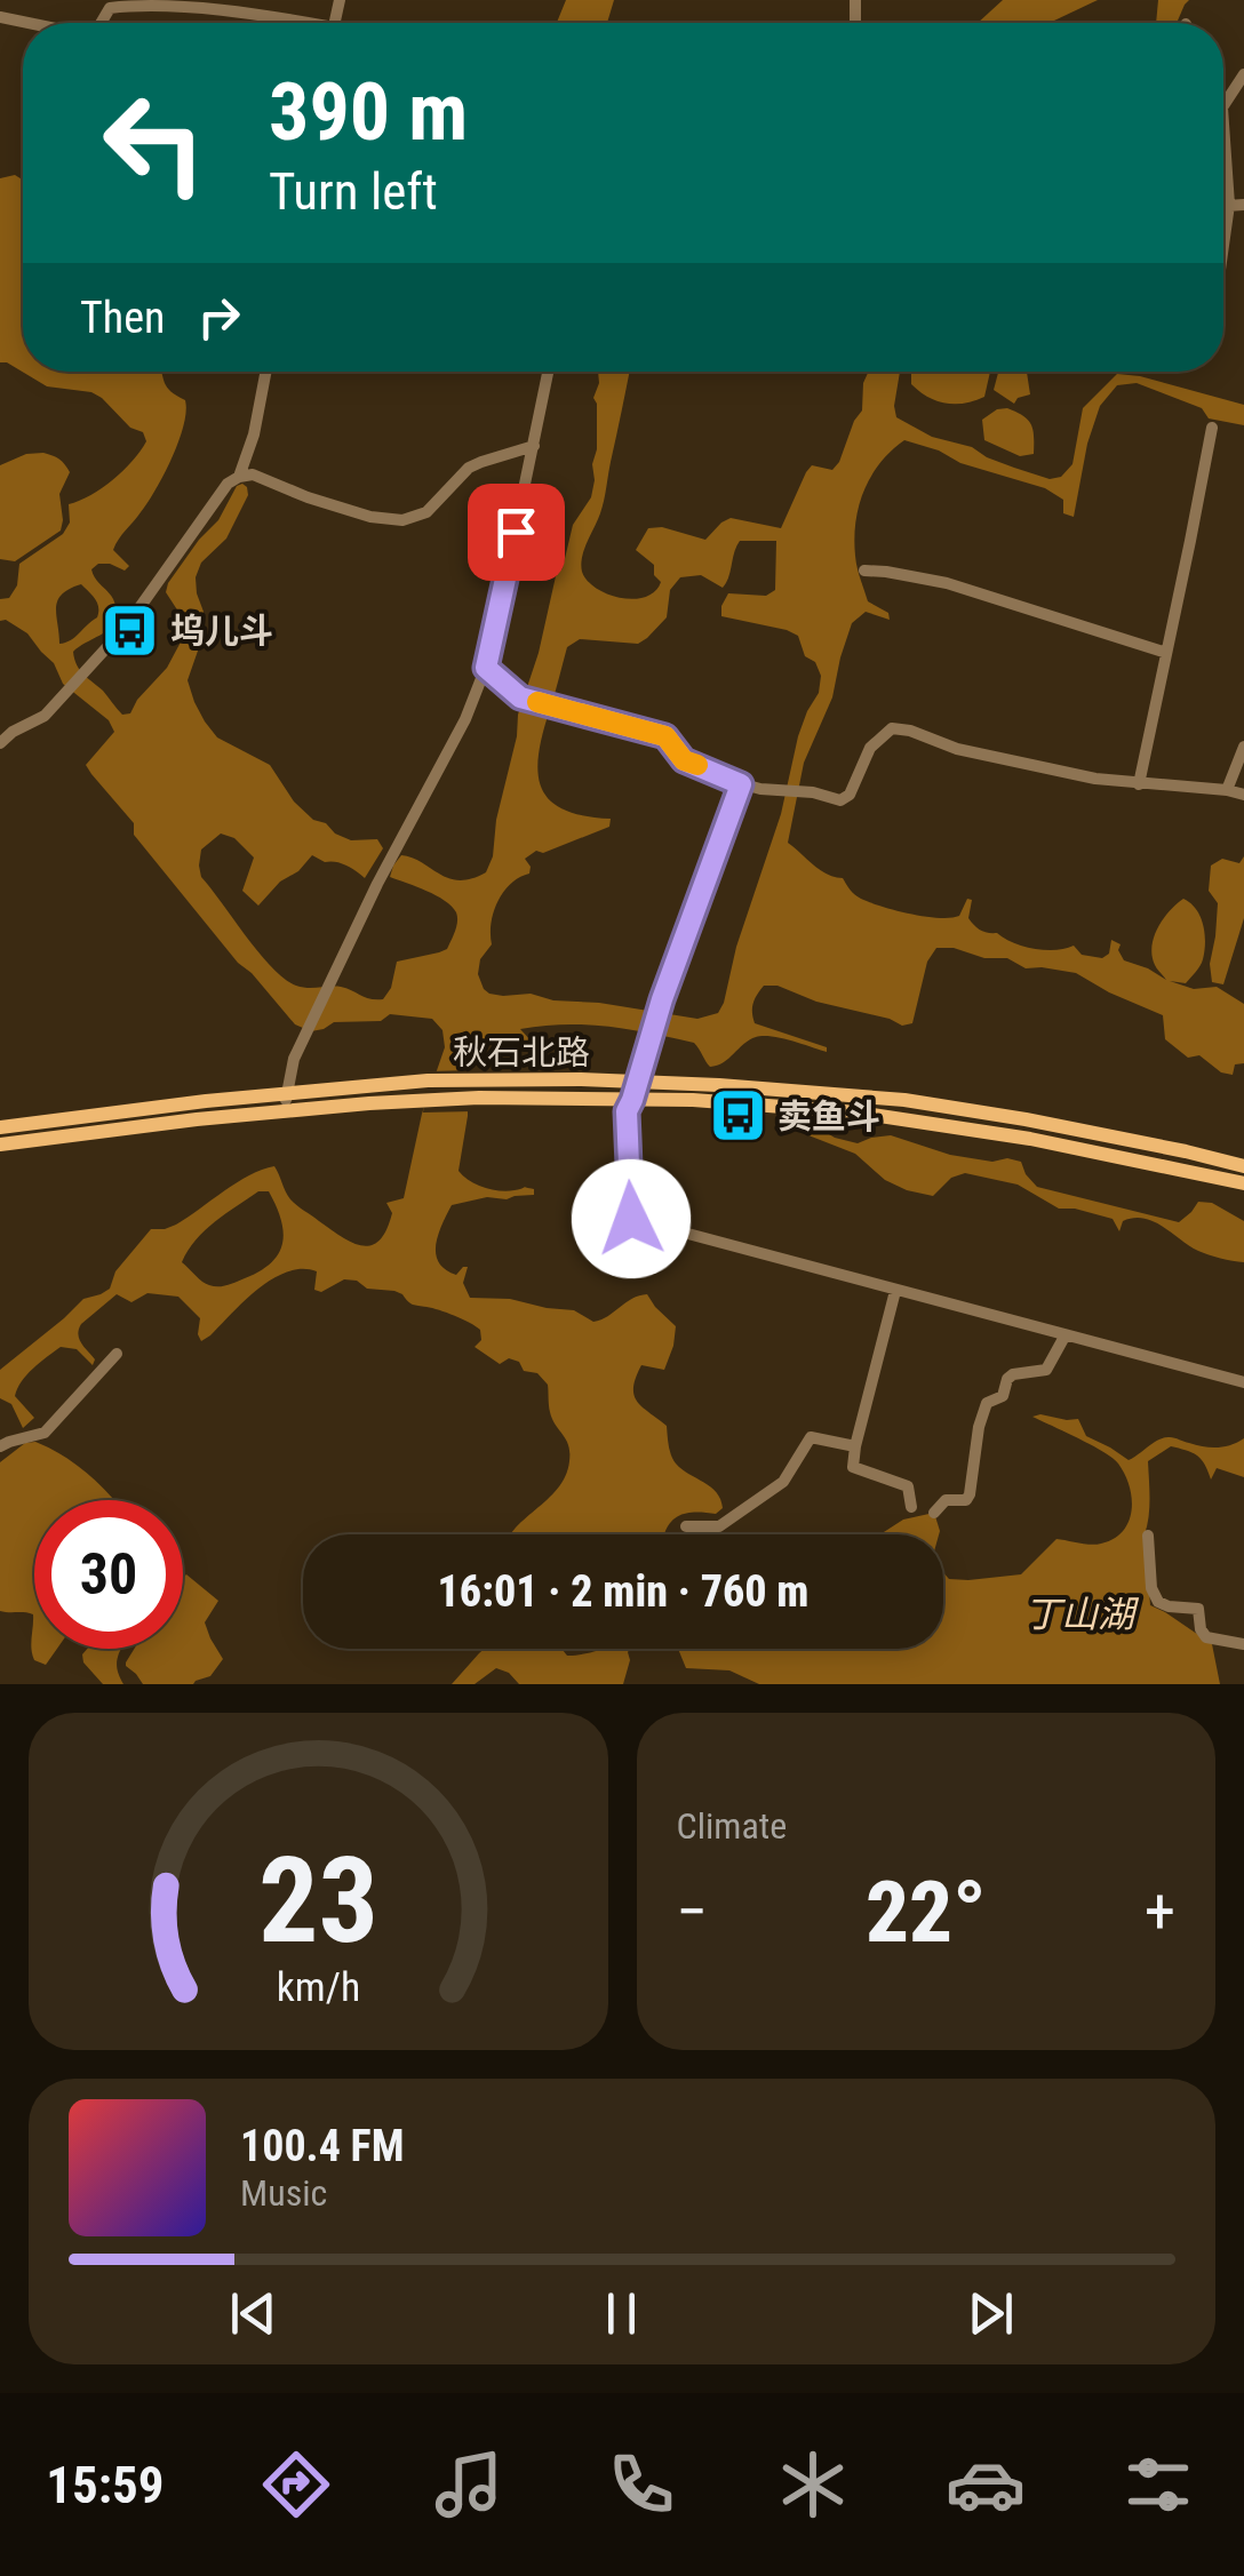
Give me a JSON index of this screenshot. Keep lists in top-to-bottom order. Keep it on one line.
{"streets":{"main road":["秋石北路"]},"water":["丁山湖"],"places":{"bus stop":["坞儿斗","卖鱼斗"]},"page":{"turn":["390 m","Turn left"],"then":"Then","limit":"30","trip":"16:01 · 2 min · 760 m","tile":"Climate","heat":["−","22°","+"],"song":["100.4 FM","Music"],"tabs":"15:59","gauge":["23","km/h"]}}
